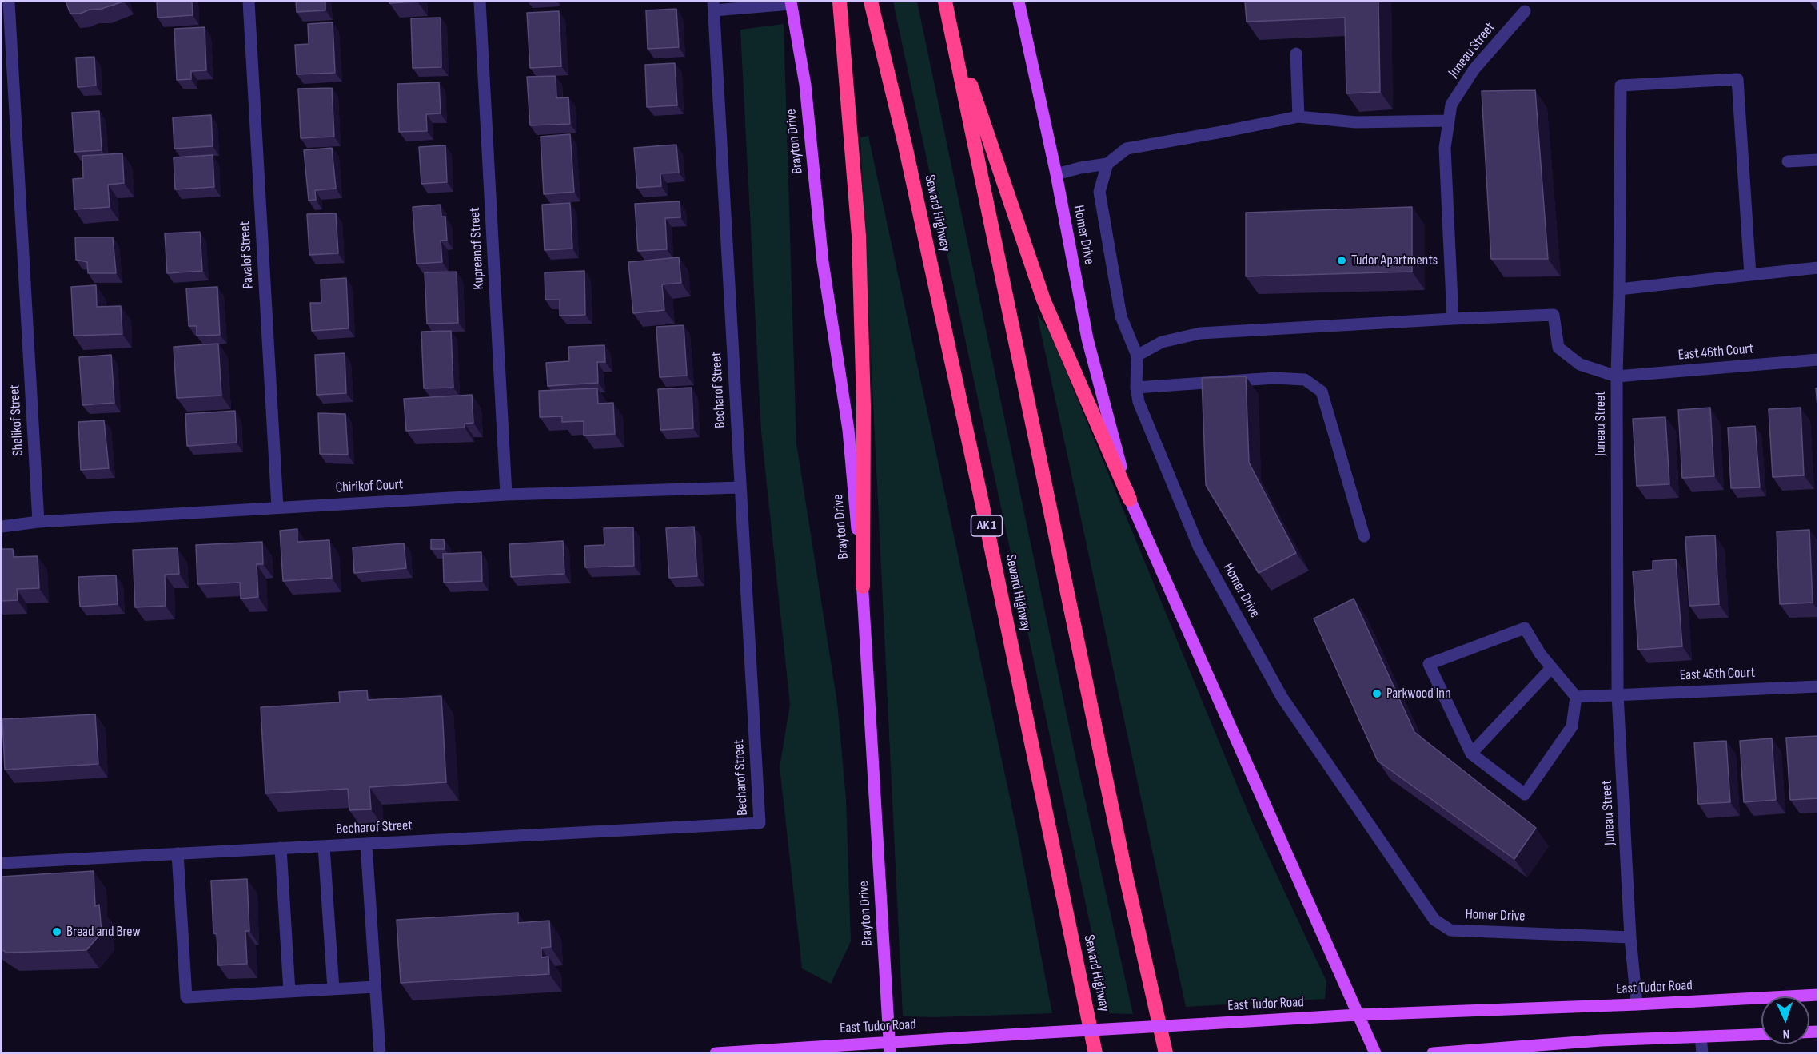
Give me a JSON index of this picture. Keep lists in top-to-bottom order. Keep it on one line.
{"streets":{"highway":["Seward Highway","AK 1"],"main road":["Brayton Drive","Homer Drive","East Tudor Road"],"street":["Juneau Street","Kupreanof Street","Pavalof Street","East 46th Court","Becharof Street","Shelikof Street","Chirikof Court","East 45th Court"]},"crossings":[["Juneau Street","Homer Drive"],["Juneau Street","East 46th Court"],["Juneau Street","East 45th Court"],["Juneau Street","East Tudor Road"],["Brayton Drive","East Tudor Road"],["Homer Drive","East Tudor Road"],["Kupreanof Street","Chirikof Court"],["Pavalof Street","Chirikof Court"],["Becharof Street","Chirikof Court"],["Shelikof Street","Chirikof Court"]],"places":["Tudor Apartments","Parkwood Inn","Bread and Brew"],"north":"bottom"}
